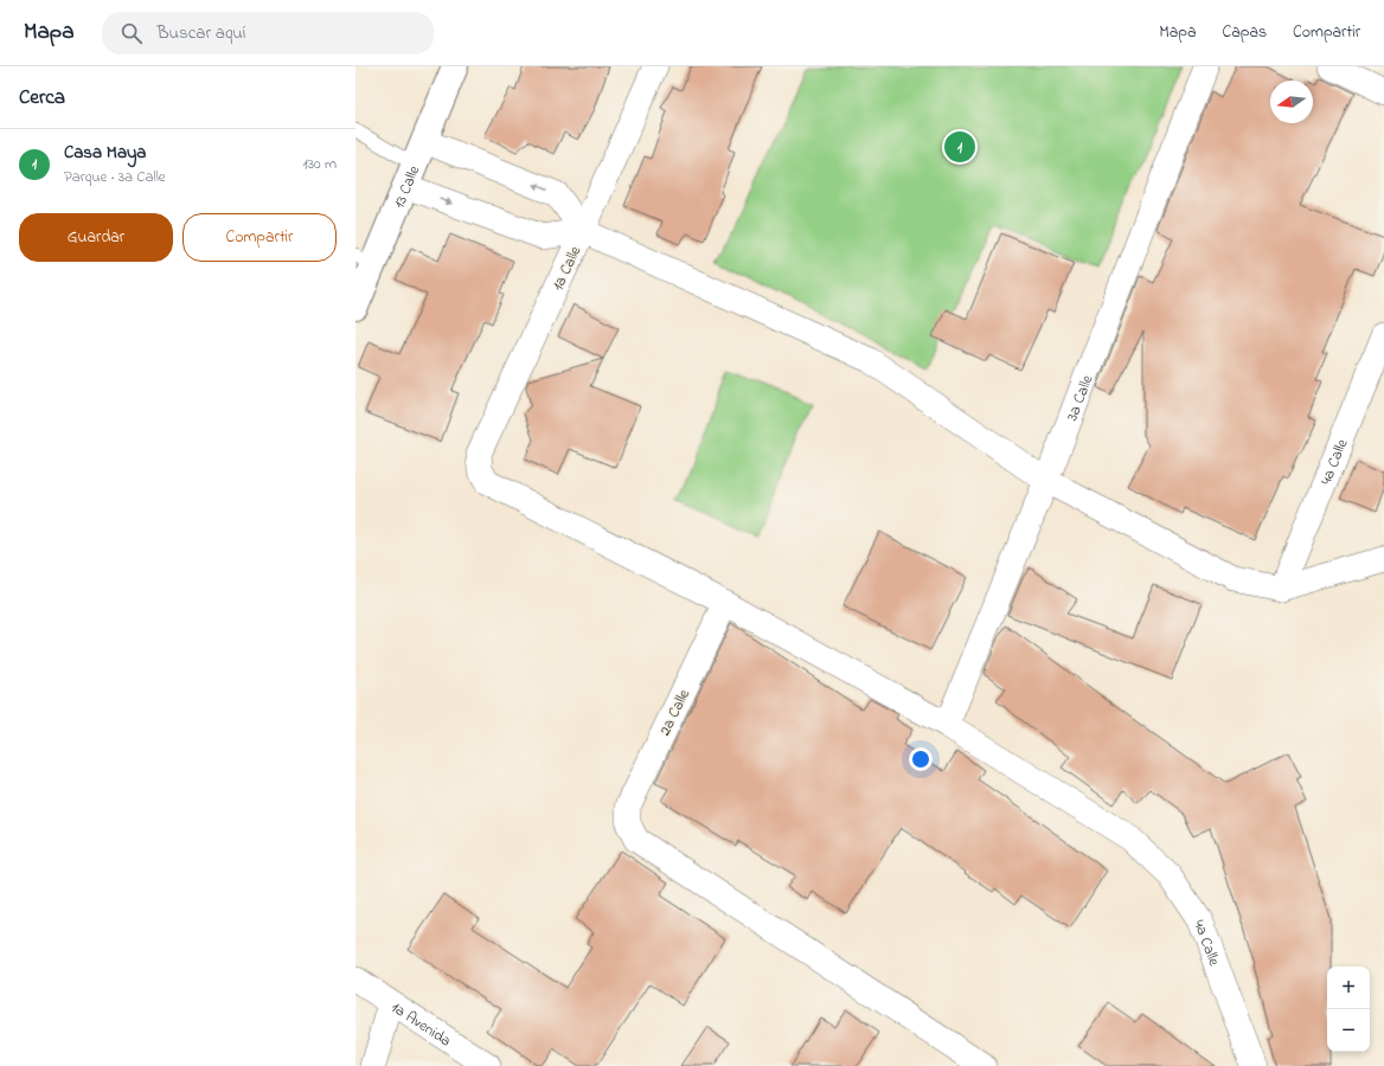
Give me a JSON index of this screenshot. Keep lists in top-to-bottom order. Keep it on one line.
{"streets":{"street":["13 Calle","1a Calle","3a Calle","4a Calle","2a Calle","1a Avenida"]},"crossings":[["1a Calle","4a Calle"],["3a Calle","4a Calle"],["4a Calle","2a Calle"]],"north":"left","page":{"header":"Mapa","search":"Buscar aquí","nav":["Mapa","Capas","Compartir"],"heading":"Cerca","list":[{"mark":"1","name":"Casa Maya","note":"Parque · 3a Calle","value":"130 m"}],"pins":"1","buttons":["Guardar","Compartir"],"map_buttons":["+","−"]}}
